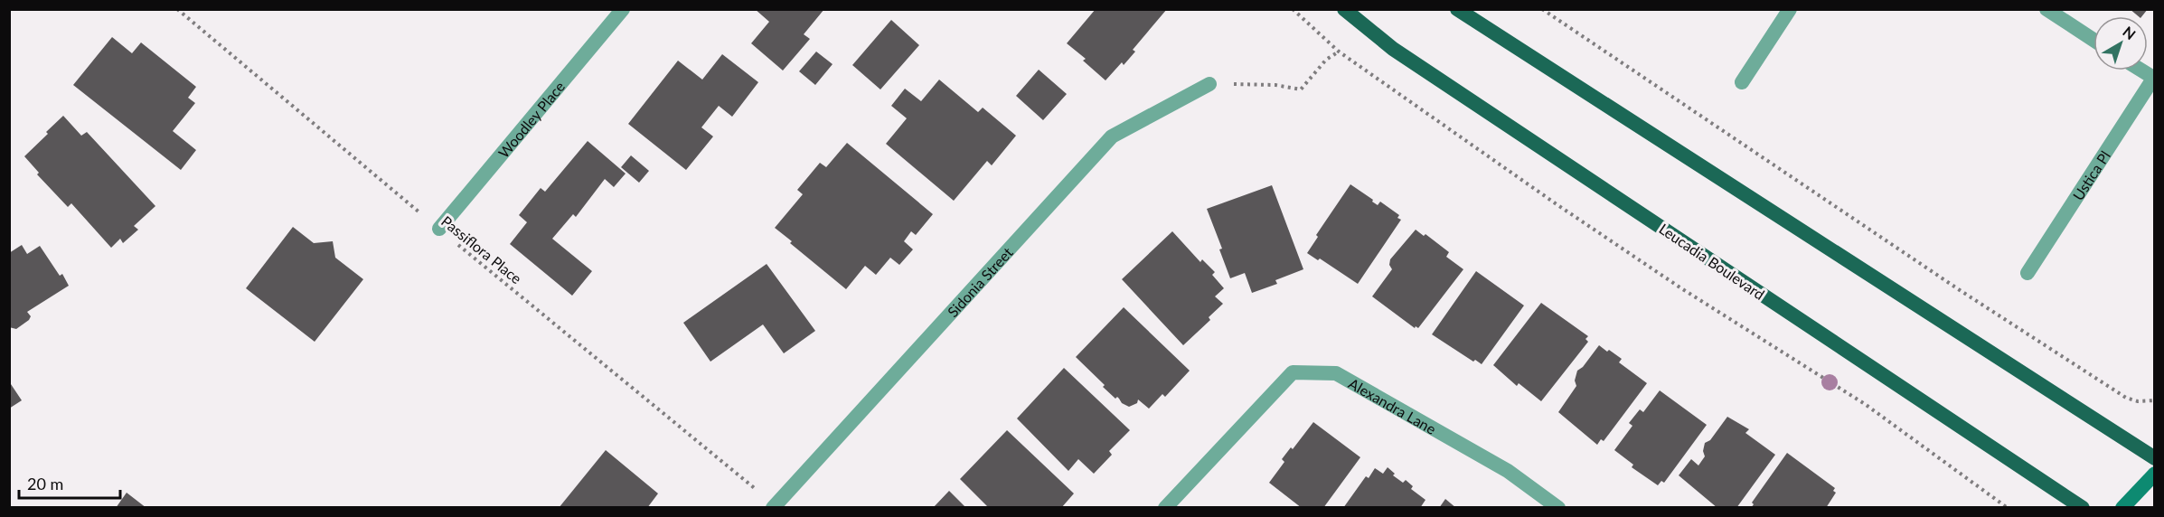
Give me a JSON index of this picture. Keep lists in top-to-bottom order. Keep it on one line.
{"streets":{"main road":["Leucadia Boulevard"],"street":["Woodley Place","Ustica Pl","Sidonia Street","Alexandra Lane"],"path":["Passiflora Place"]},"crossings":[["Woodley Place","Passiflora Place"],["Passiflora Place","Sidonia Street"]],"scale_bar":"20 m","north":"top right"}
